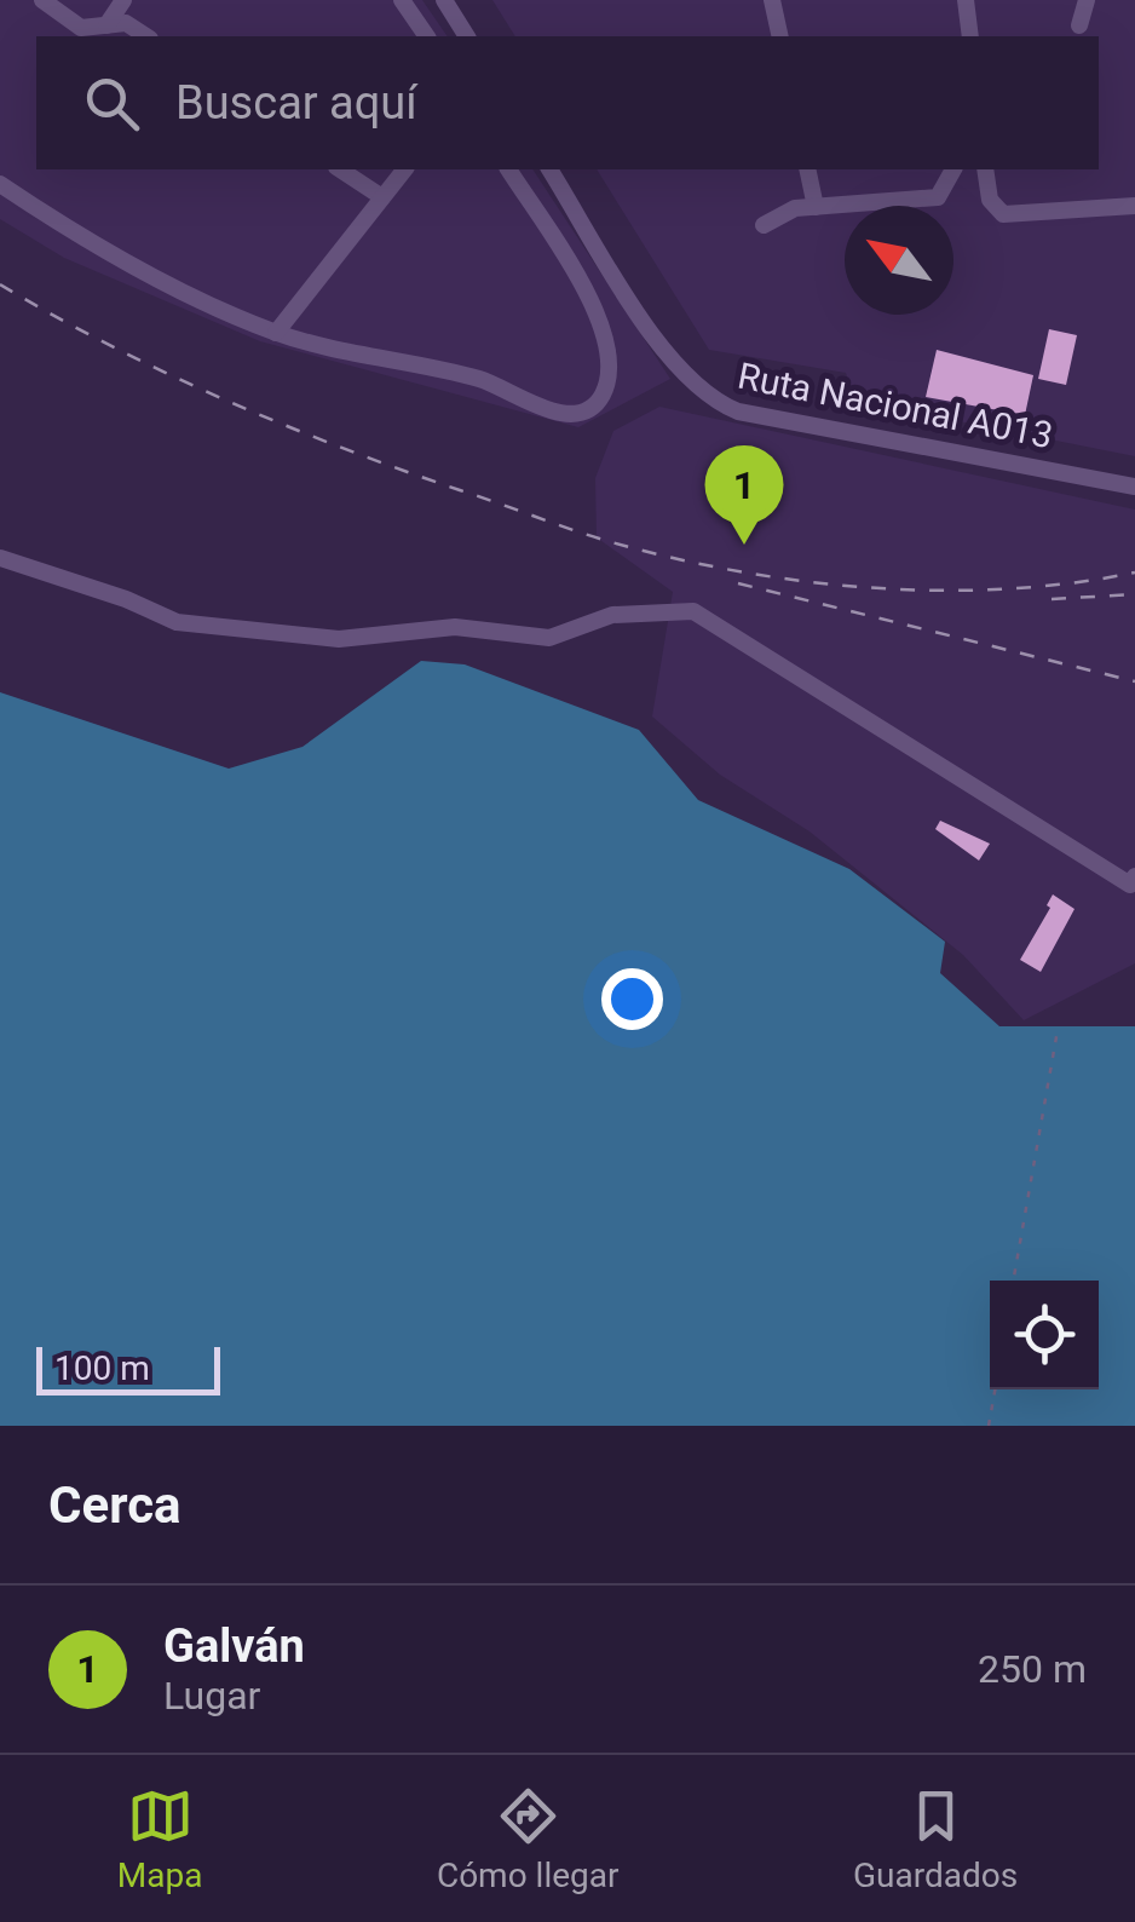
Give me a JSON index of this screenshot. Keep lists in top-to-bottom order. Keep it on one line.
{"streets":{"street":["Ruta Nacional A013"]},"scale_bar":"100 m","north":"top left","page":{"search":"Buscar aquí","pins":"1","scale":"100 m","heading":"Cerca","list":[{"mark":"1","name":"Galván","note":"Lugar","value":"250 m"}],"nav":["Mapa","Cómo llegar","Guardados"]}}
